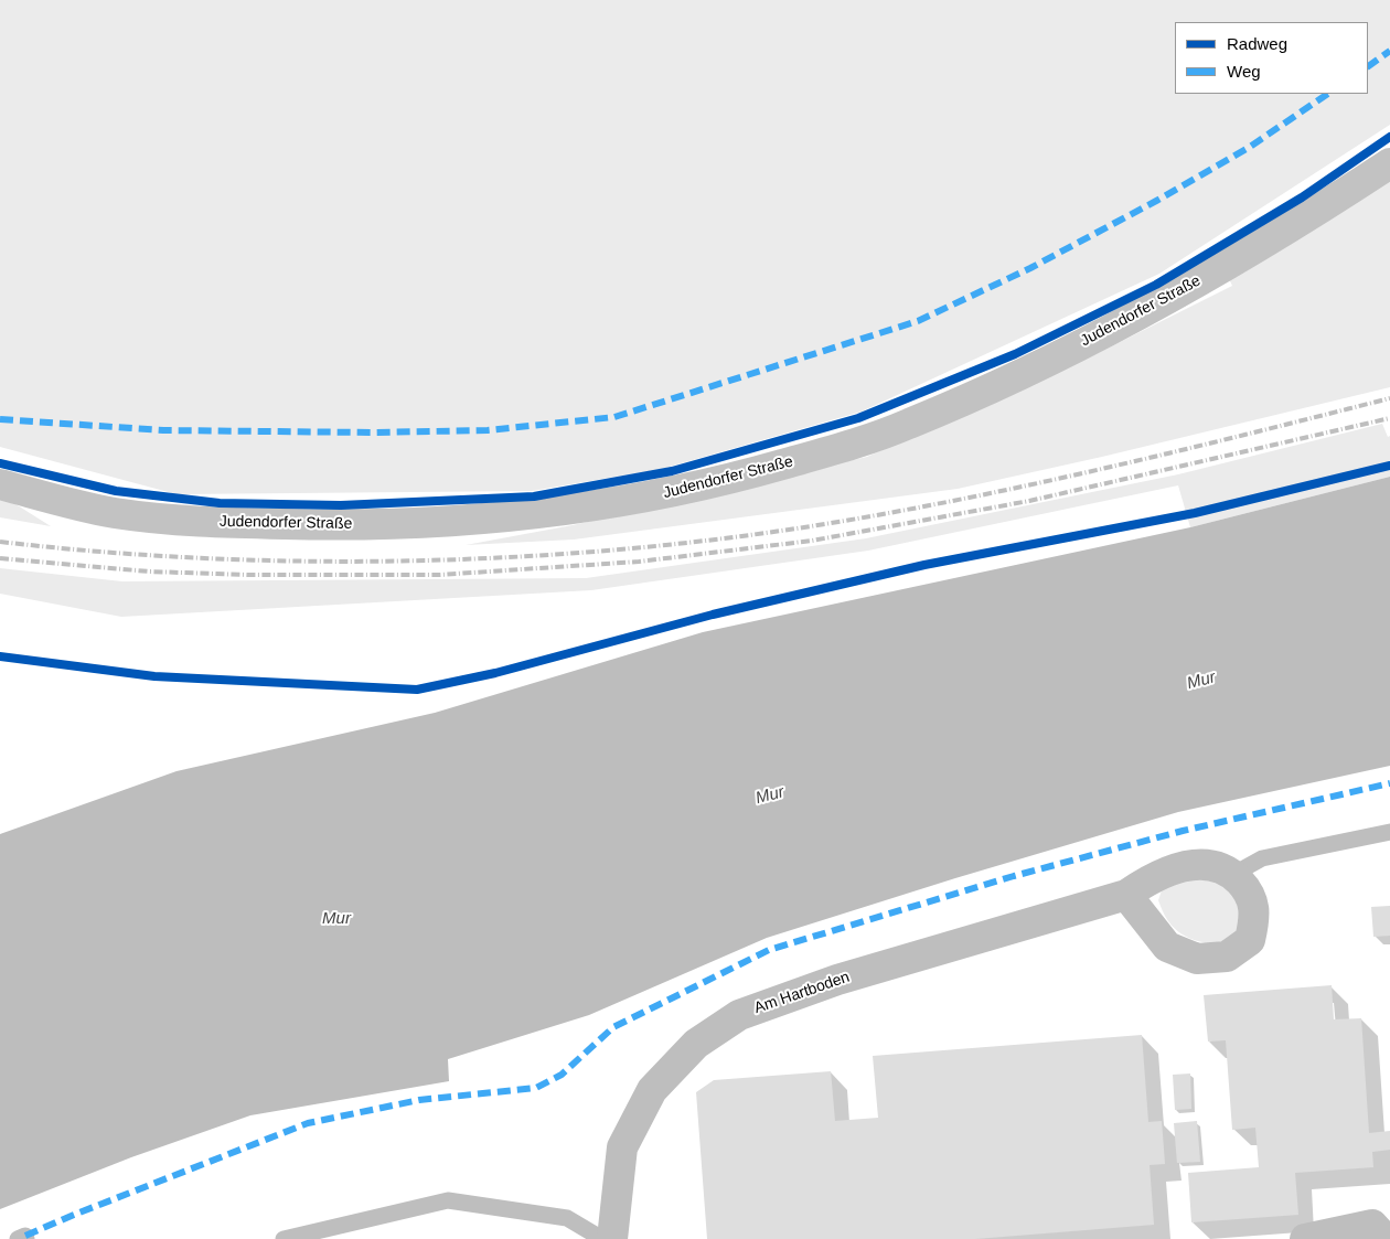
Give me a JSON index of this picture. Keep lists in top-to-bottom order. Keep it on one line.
{"streets":{"main road":["Judendorfer Straße"],"street":["Am Hartboden"]},"water":["Mur"],"legend":["Radweg","Weg"]}
